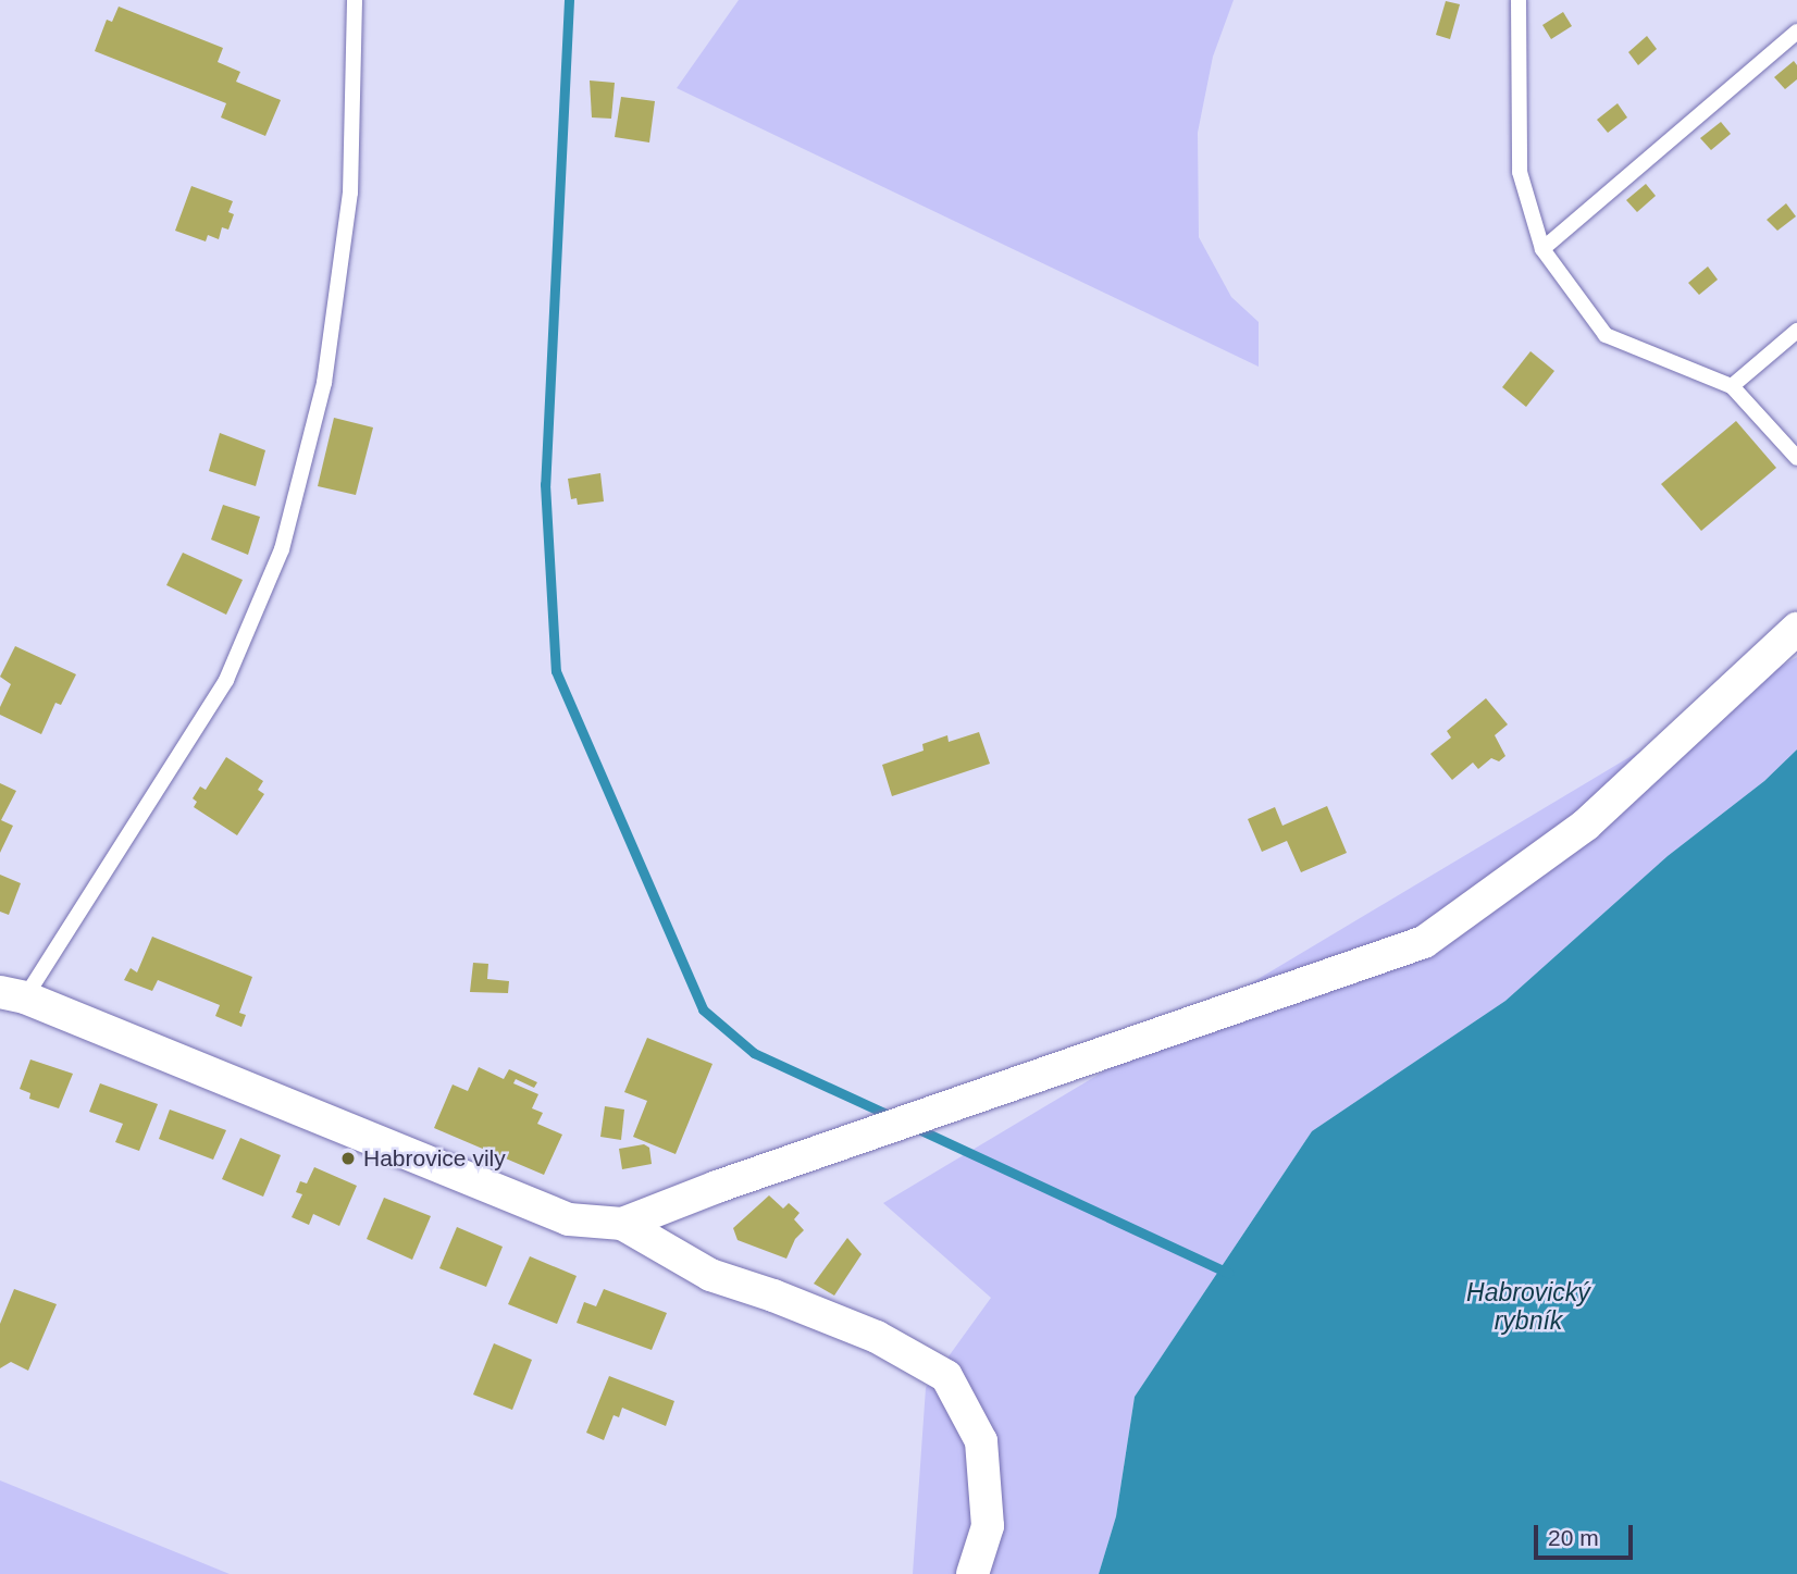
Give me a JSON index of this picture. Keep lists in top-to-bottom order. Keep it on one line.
{"water":["Habrovický rybník"],"places":["Habrovice vily"],"scale_bar":"20 m"}
